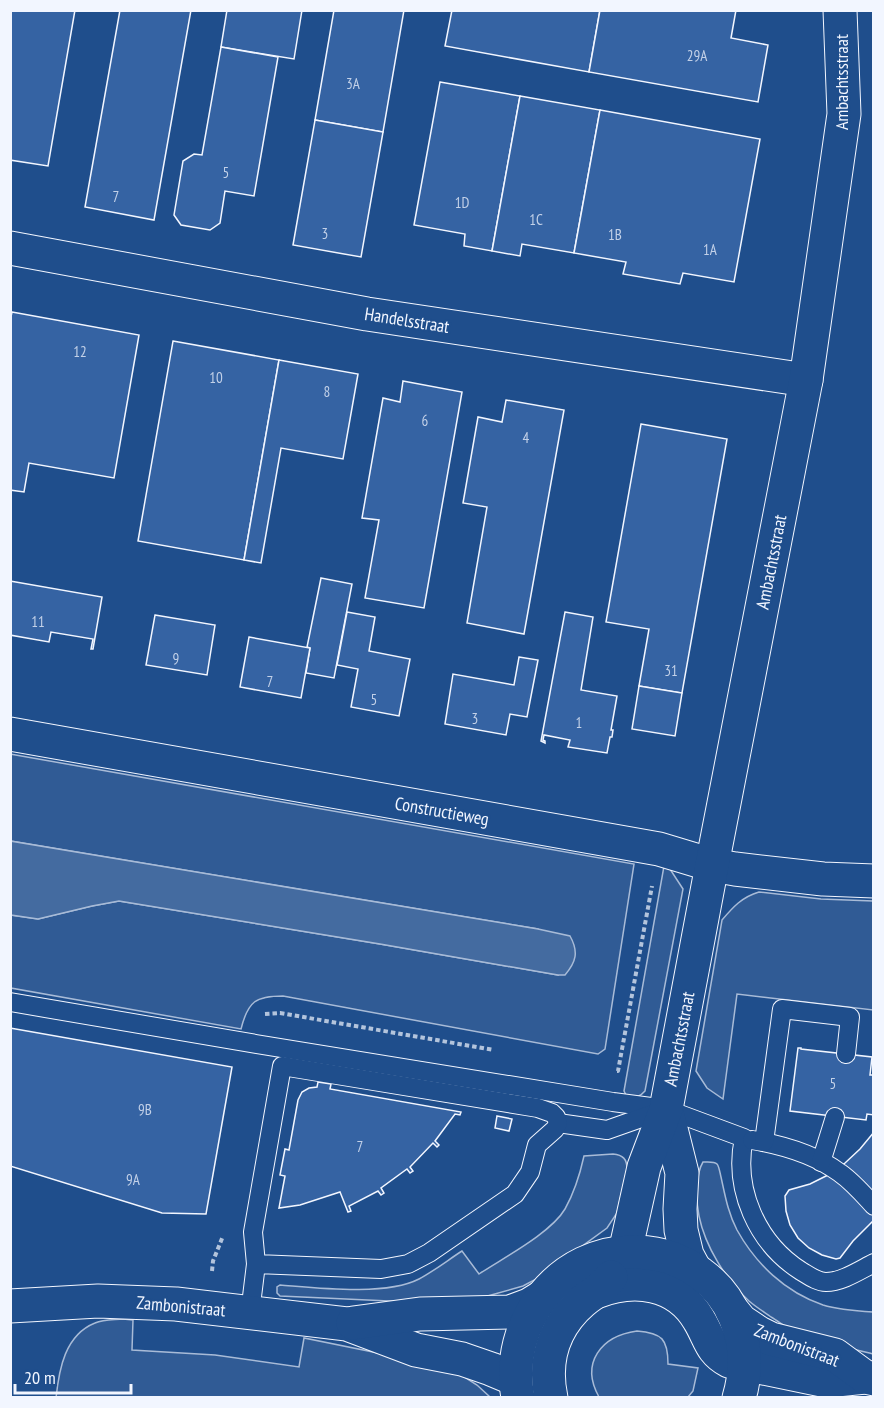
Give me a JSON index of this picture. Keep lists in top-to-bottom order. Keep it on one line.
{"streets":{"street":["Ambachtsstraat","Handelsstraat","Constructieweg","Zambonistraat"]},"crossings":[["Ambachtsstraat","Handelsstraat"],["Ambachtsstraat","Constructieweg"],["Ambachtsstraat","Zambonistraat"]],"house_numbers":["29A","3A","5","7","1D","1C","3","1B","1A","12","10","8","6","4","11","9","31","7","5","3","1","5","9B","7","9A"],"scale_bar":"20 m"}
